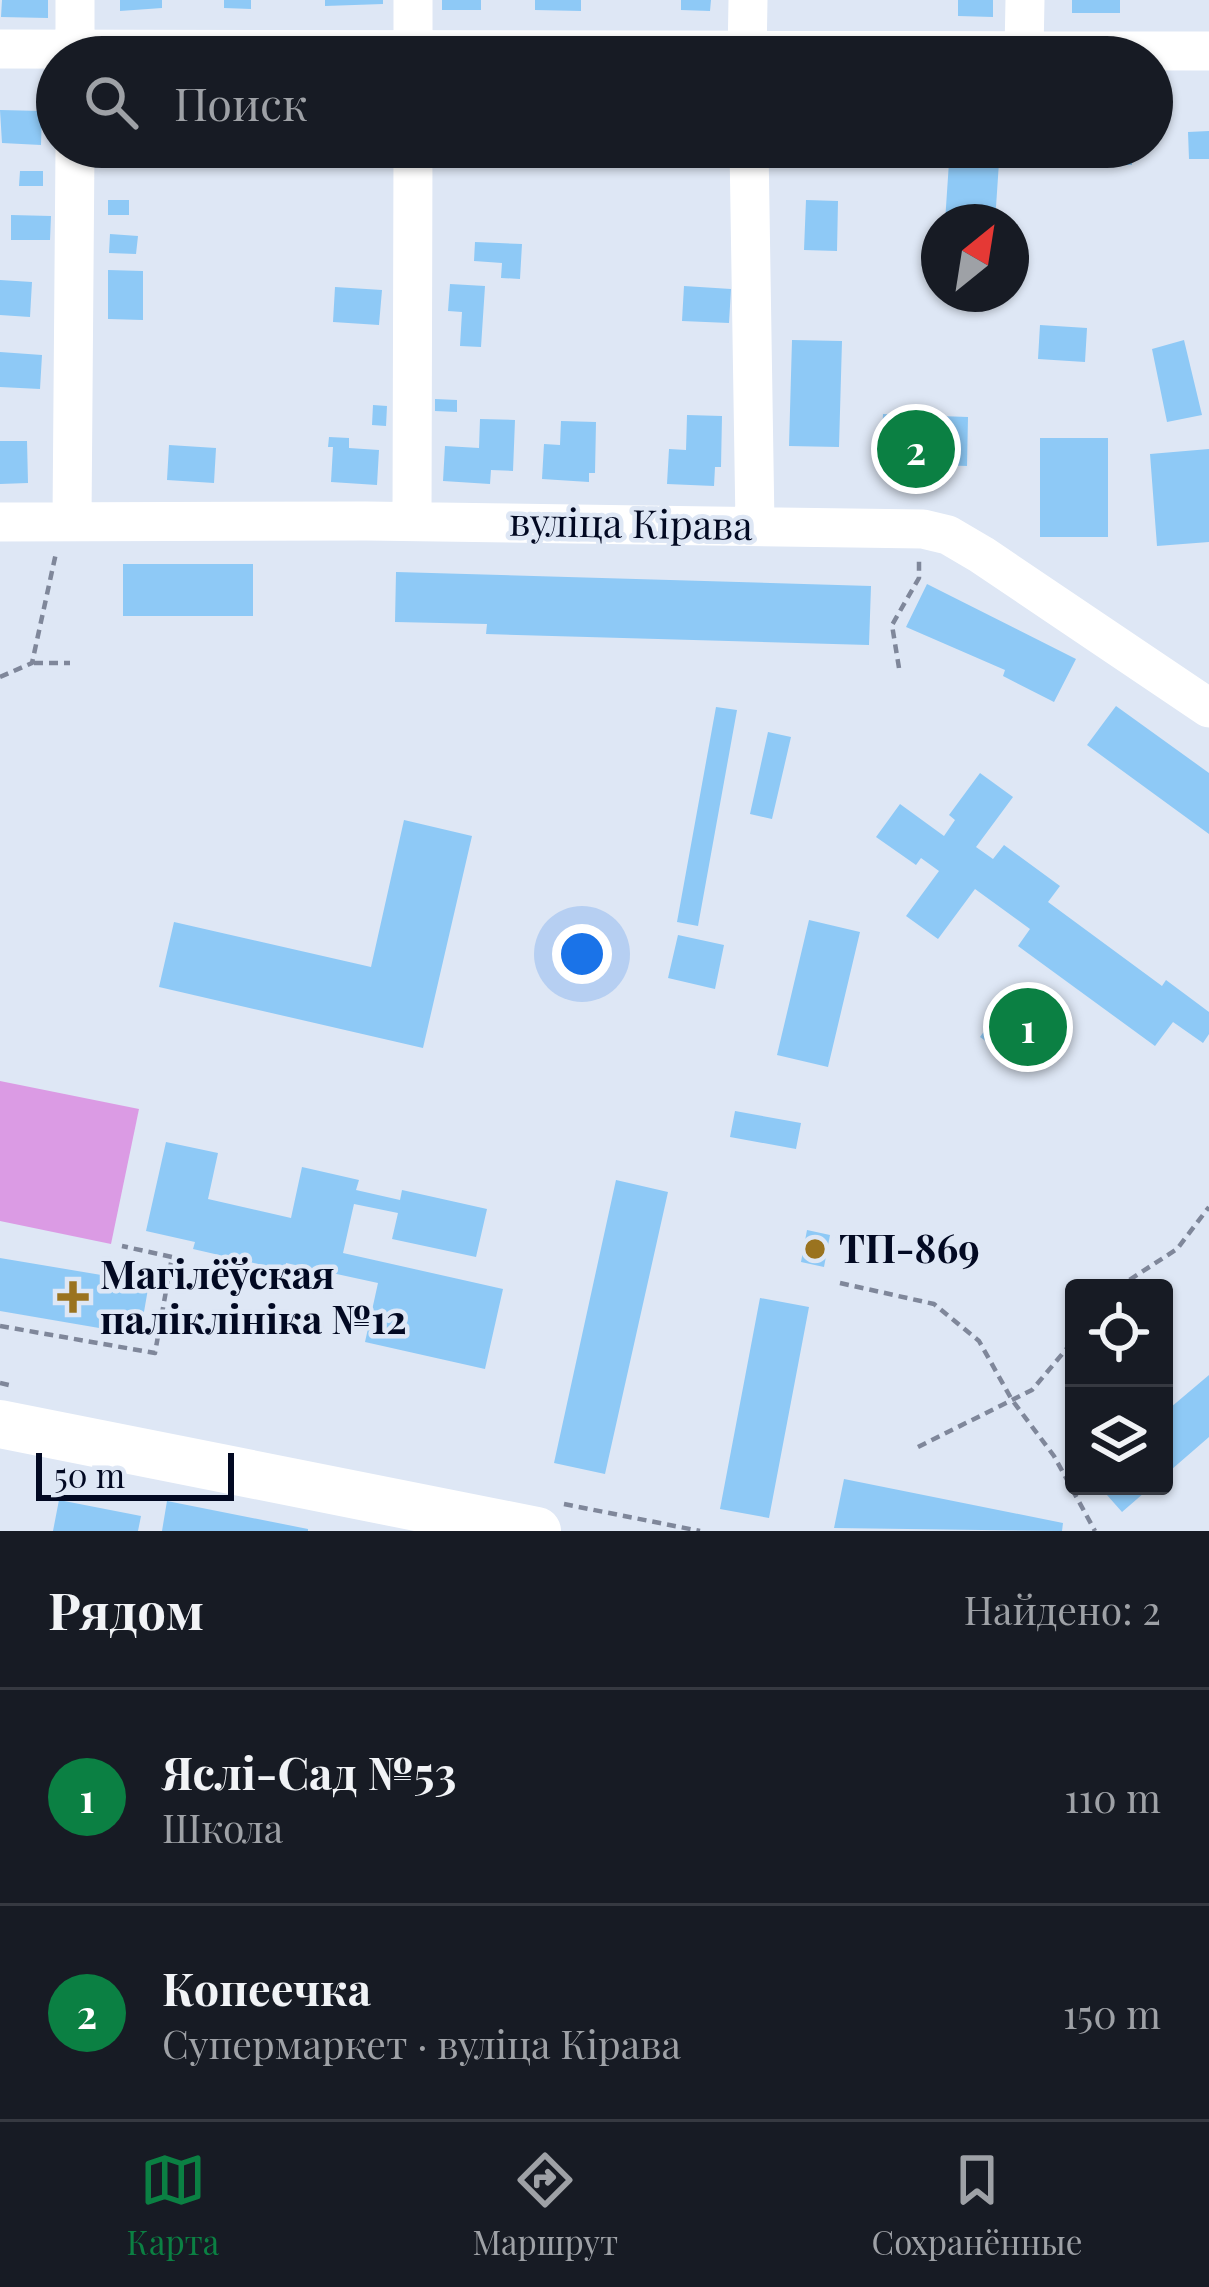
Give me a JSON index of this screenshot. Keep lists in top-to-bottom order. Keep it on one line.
{"streets":{"street":["вуліца Кірава"]},"places":{"other":["ТП-869"],"health":["Магілёўская паліклініка №12"]},"scale_bar":"50 m","north":"top right","page":{"search":"Поиск","pins":["2","1"],"scale":"50 m","heading":["Рядом","Найдено: 2"],"list":[{"mark":"1","name":"Яслі-Сад №53","note":"Школа","value":"110 m"},{"mark":"2","name":"Копеечка","note":"Супермаркет · вуліца Кірава","value":"150 m"}],"nav":["Карта","Маршрут","Сохранённые"]}}
